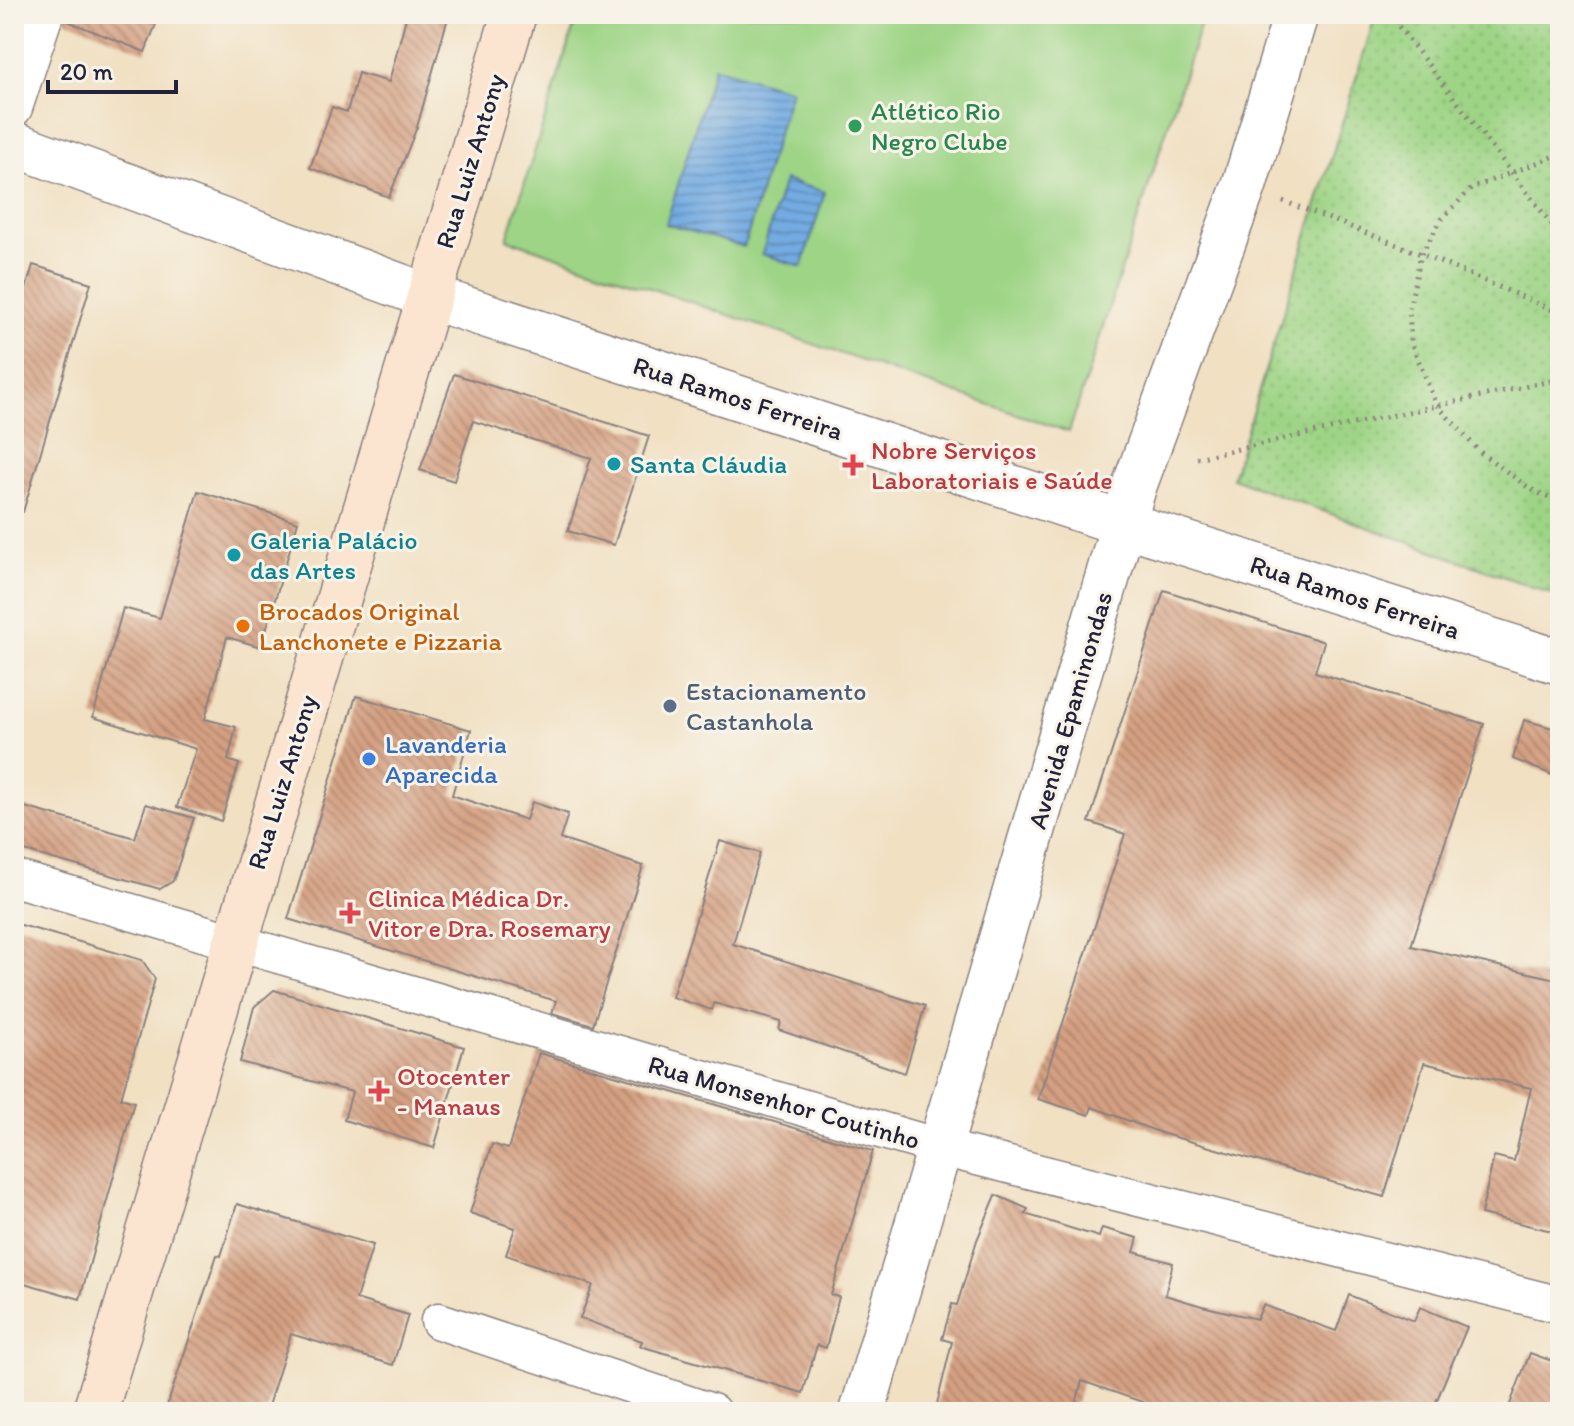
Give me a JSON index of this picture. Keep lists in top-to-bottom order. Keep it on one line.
{"streets":{"main road":["Rua Luiz Antony"],"street":["Rua Ramos Ferreira","Avenida Epaminondas","Rua Monsenhor Coutinho"]},"crossings":[["Rua Luiz Antony","Rua Ramos Ferreira"],["Rua Luiz Antony","Rua Monsenhor Coutinho"],["Rua Ramos Ferreira","Avenida Epaminondas"],["Avenida Epaminondas","Rua Monsenhor Coutinho"]],"places":{"other":["Atlético Rio Negro Clube","Santa Cláudia","Galeria Palácio das Artes","Brocados Original Lanchonete e Pizzaria","Estacionamento Castanhola","Lavanderia Aparecida"],"health":["Nobre Serviços Laboratoriais e Saúde","Clinica Médica Dr. Vitor e Dra. Rosemary","Otocenter - Manaus"]},"scale_bar":"20 m"}
